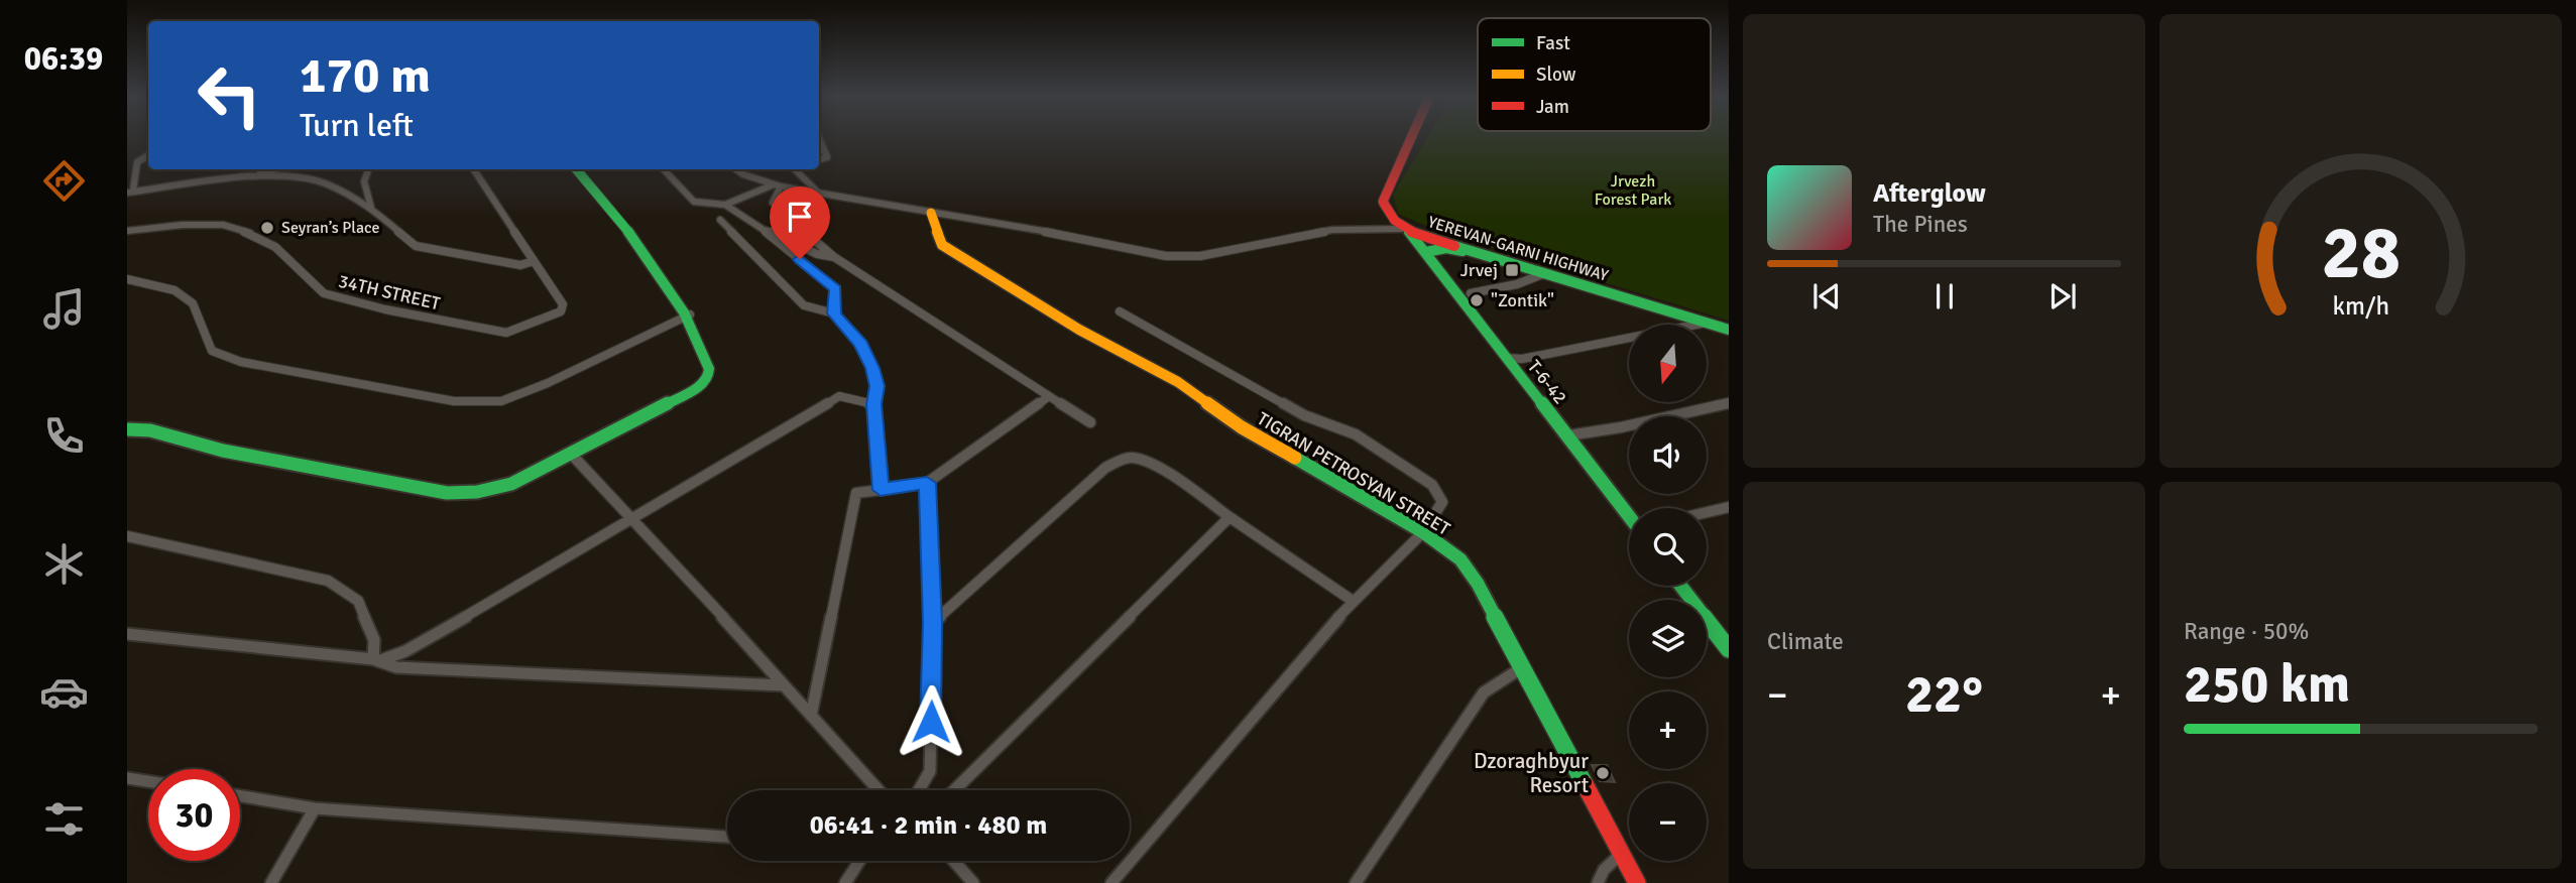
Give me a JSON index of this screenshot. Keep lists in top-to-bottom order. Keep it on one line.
{"streets":{"street":["YEREVAN-GARNI HIGHWAY","34TH STREET","T-6-42","TIGRAN PETROSYAN STREET"]},"crossings":[["YEREVAN-GARNI HIGHWAY","T-6-42"]],"parks":["Jrvezh Forest Park"],"places":{"other":["Seyran’s Place","\"Zontik\"","Dzoraghbyur Resort"],"transit":["Jrvej"]},"legend":["Fast","Slow","Jam"],"north":"bottom","page":{"tabs":"06:39","turn":["170 m","Turn left"],"song":["Afterglow","The Pines"],"map_buttons":["+","−"],"tile":["Climate",["Range · 50%","250 km"]],"heat":["−","22°","+"],"limit":"30","trip":"06:41 · 2 min · 480 m","gauge":["28","km/h"]}}
